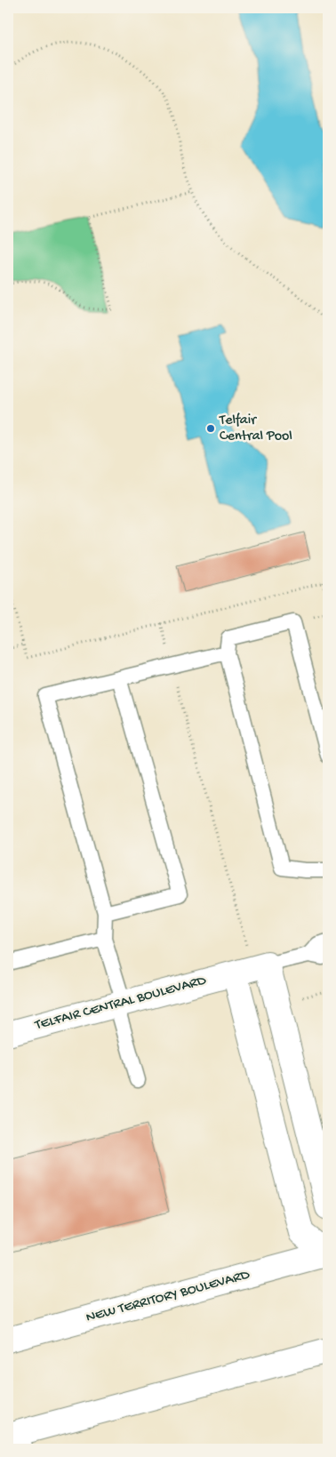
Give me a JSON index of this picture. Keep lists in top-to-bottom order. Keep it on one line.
{"streets":{"street":["TELFAIR CENTRAL BOULEVARD","NEW TERRITORY BOULEVARD"]},"places":["Telfair Central Pool"]}
